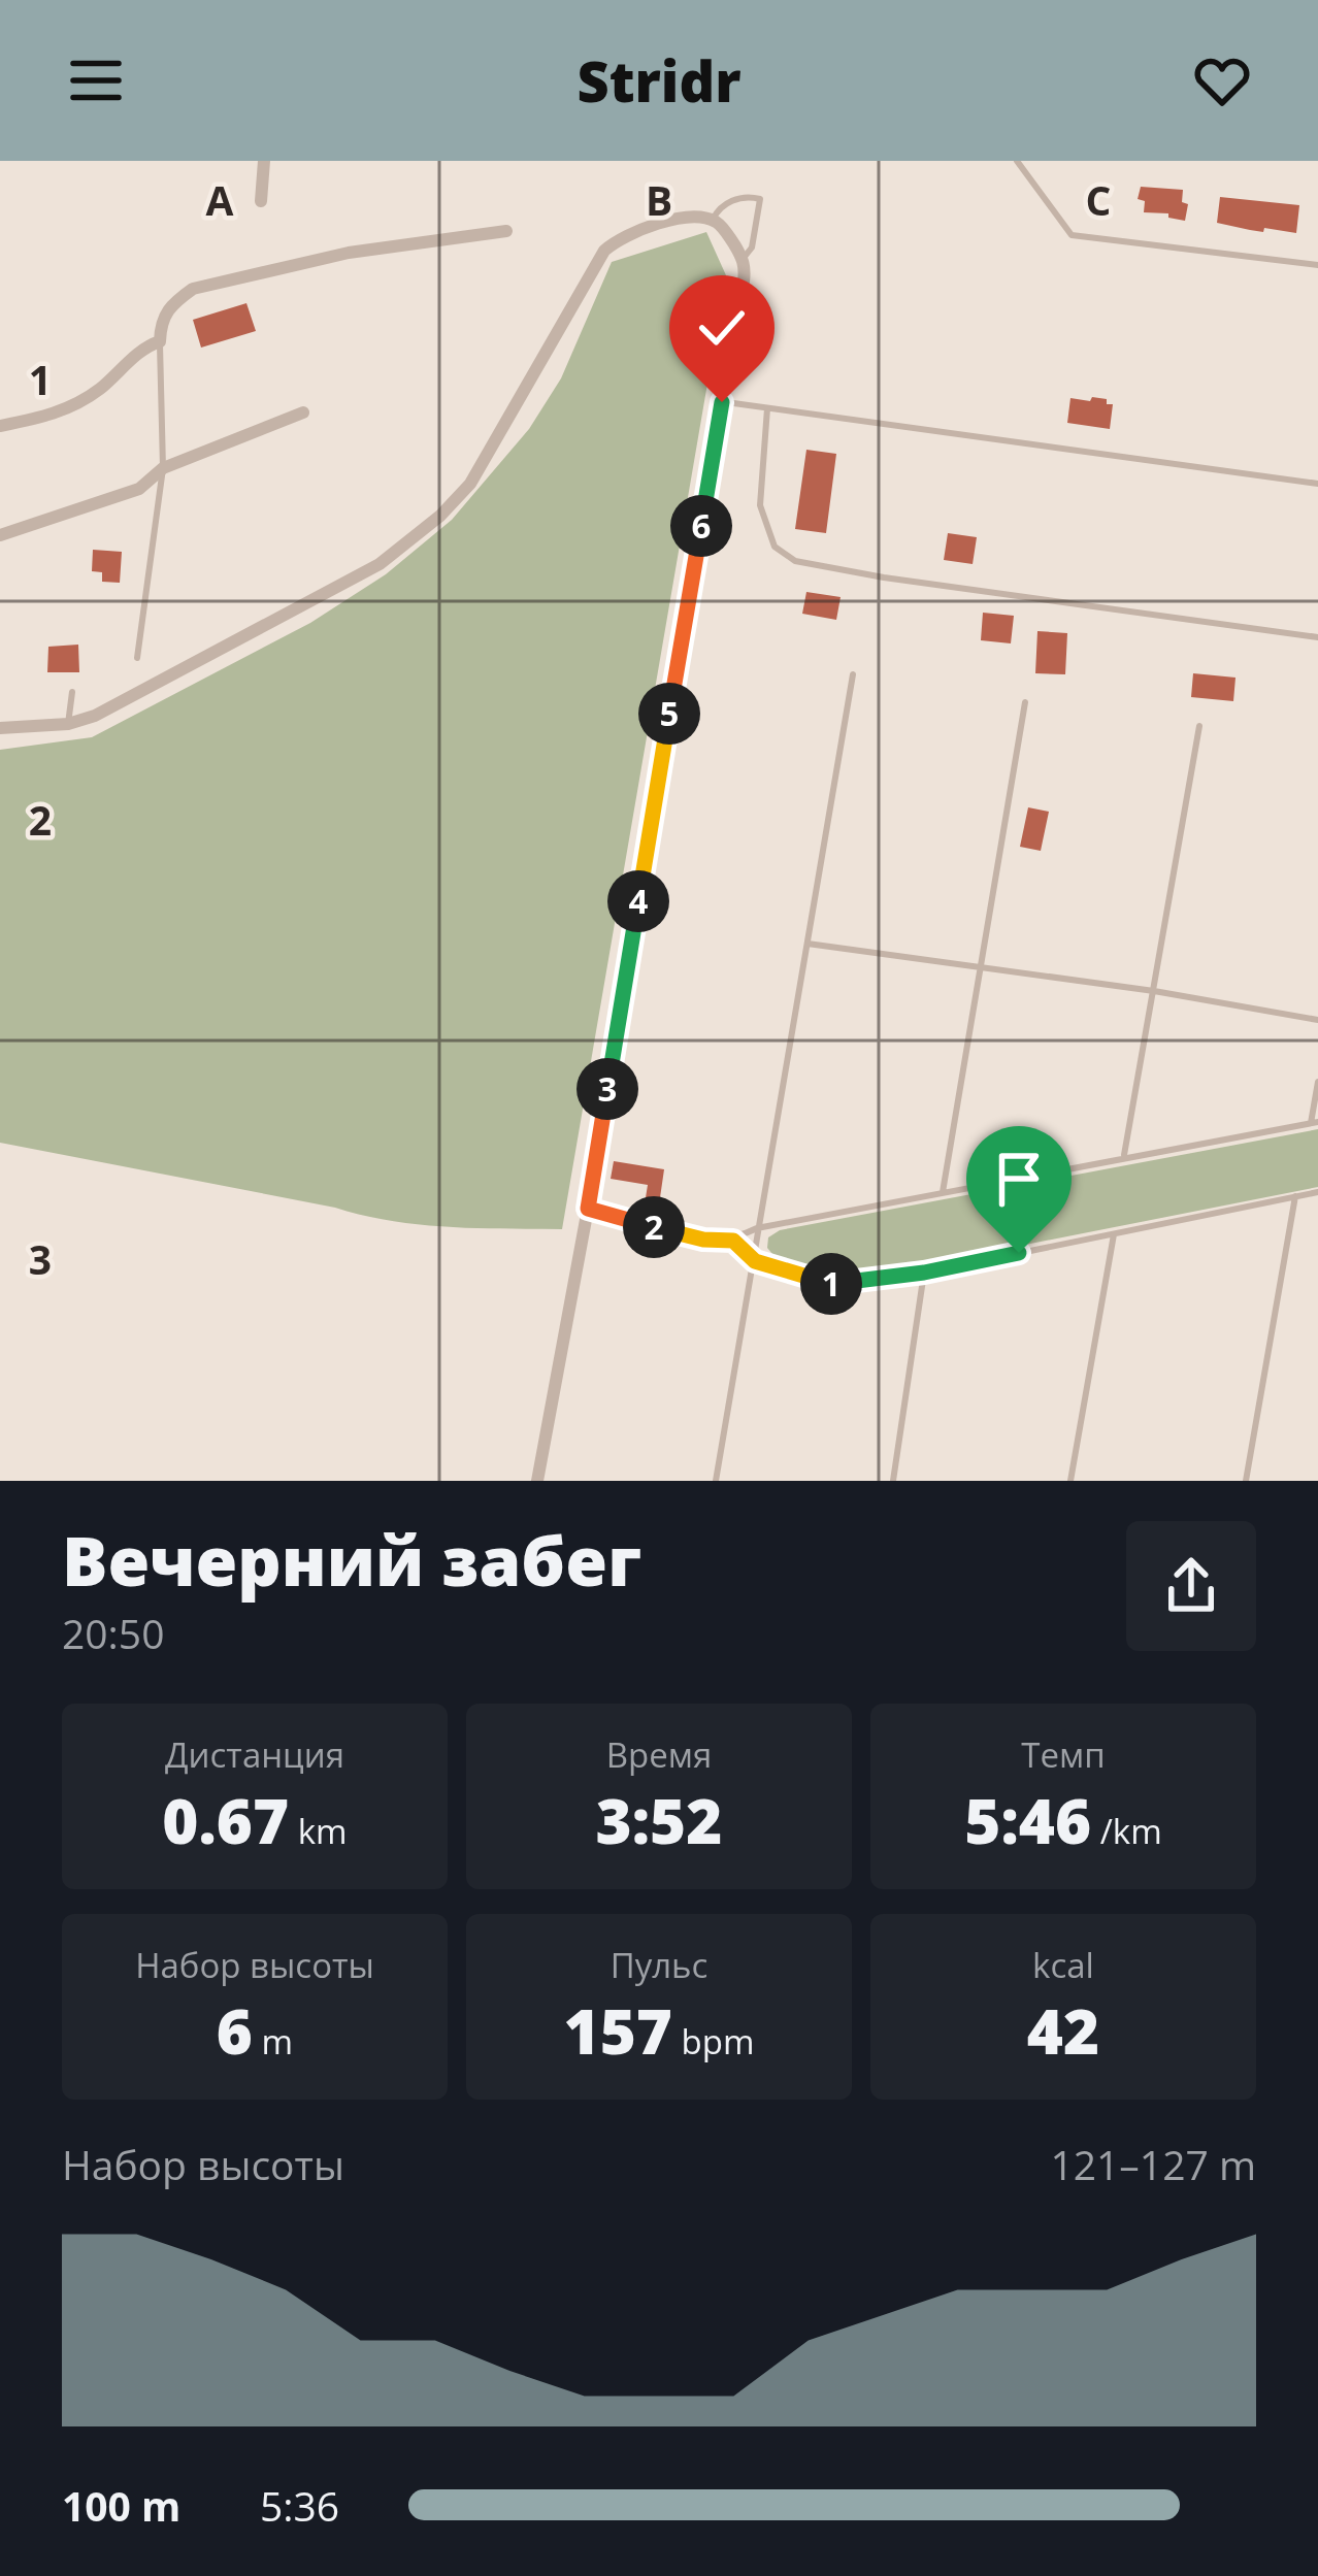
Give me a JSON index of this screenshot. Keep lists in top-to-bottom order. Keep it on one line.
{"page":{"header":"Stridr","pins":["6","5","4","3","2","1"],"heading":["Вечерний забег","20:50"],"stats":[["Дистанция","0.67 km"],["Время","3:52"],["Темп","5:46 /km"],["Набор высоты","6 m"],["Пульс","157 bpm"],["kcal","42"]],"chart":["Набор высоты","121–127 m"],"list":[{"name":"100 m","note":"5:36"}]},"grid":{"columns":["A","B","C"],"rows":["1","2","3"]}}
